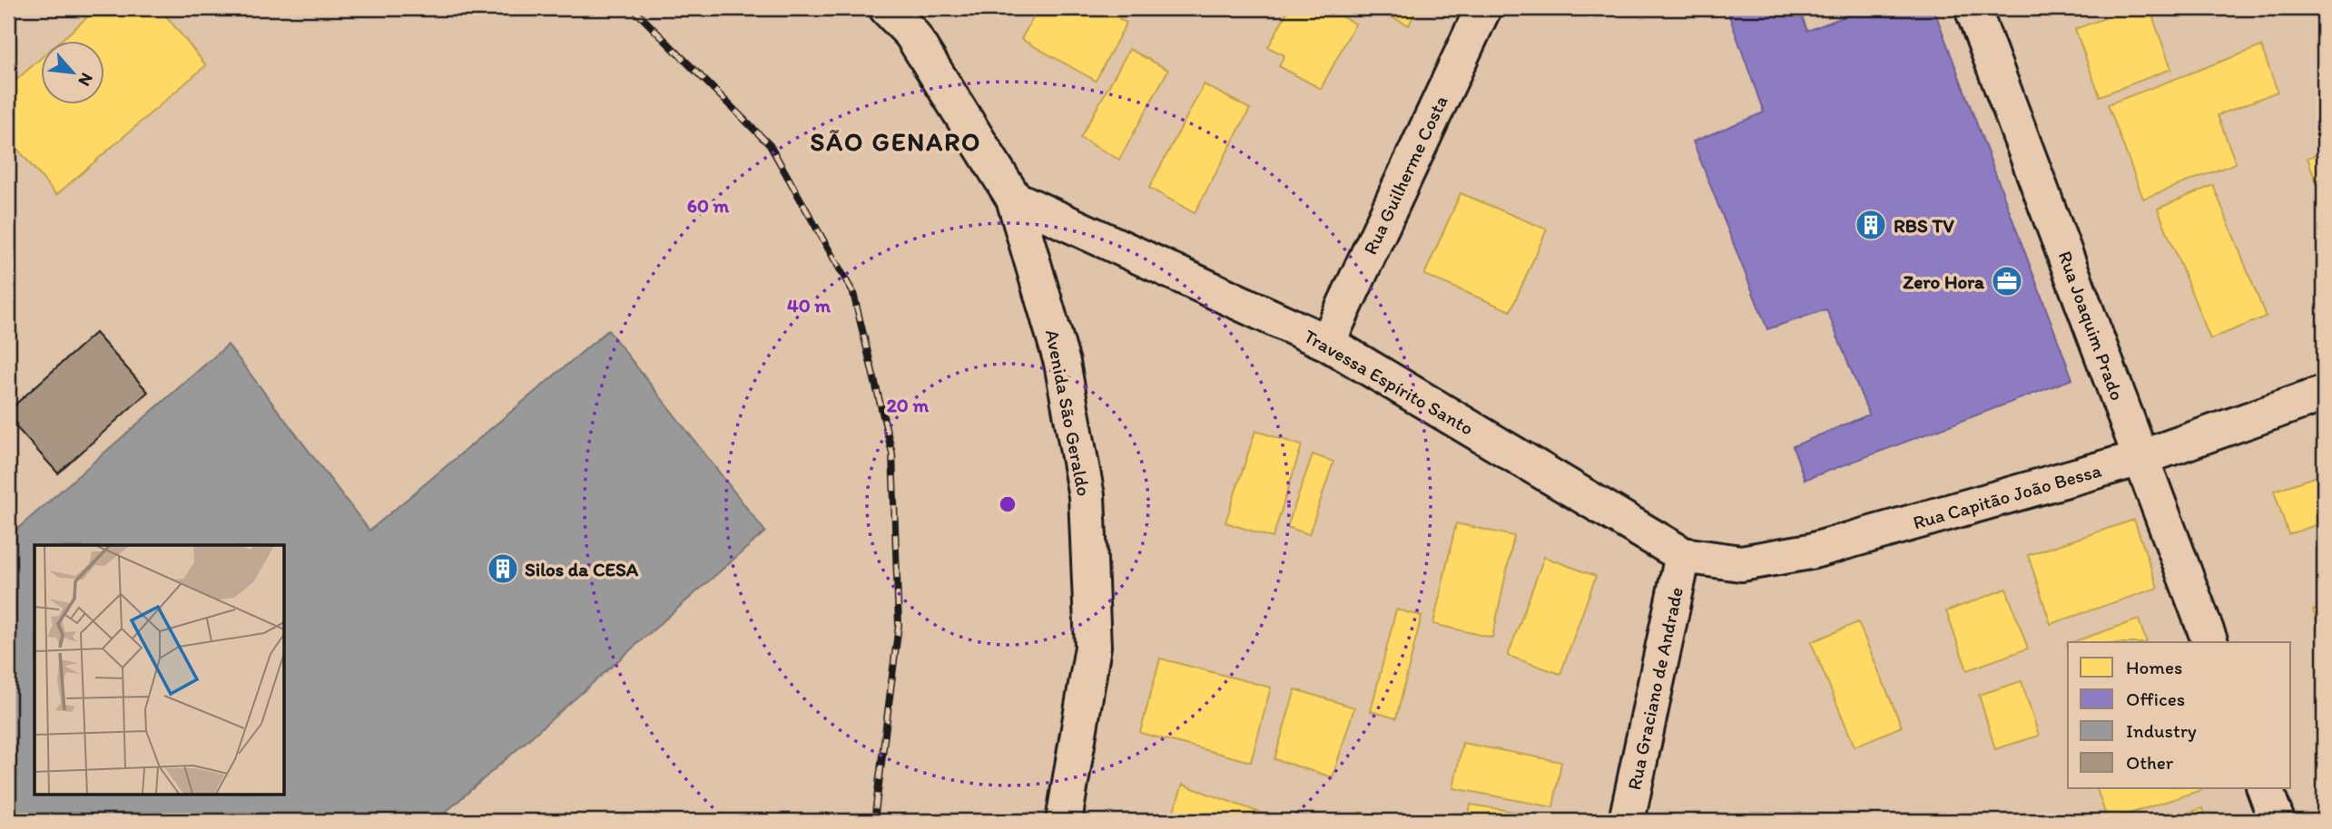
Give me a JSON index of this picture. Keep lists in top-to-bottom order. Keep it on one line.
{"streets":{"street":["Rua Guilherme Costa","Rua Joaquim Prado","Travessa Espírito Santo","Avenida São Geraldo","Rua Capitão João Bessa","Rua Graciano de Andrade"]},"crossings":[["Rua Guilherme Costa","Travessa Espírito Santo"],["Rua Joaquim Prado","Rua Capitão João Bessa"],["Travessa Espírito Santo","Avenida São Geraldo"],["Travessa Espírito Santo","Rua Capitão João Bessa"],["Travessa Espírito Santo","Rua Graciano de Andrade"],["Rua Capitão João Bessa","Rua Graciano de Andrade"]],"districts":["SÃO GENARO"],"places":{"building":["RBS TV","Silos da CESA"],"office":["Zero Hora"]},"legend":["Homes","Offices","Industry","Other"],"north":"bottom right","rings":["60 m","40 m","20 m"]}
